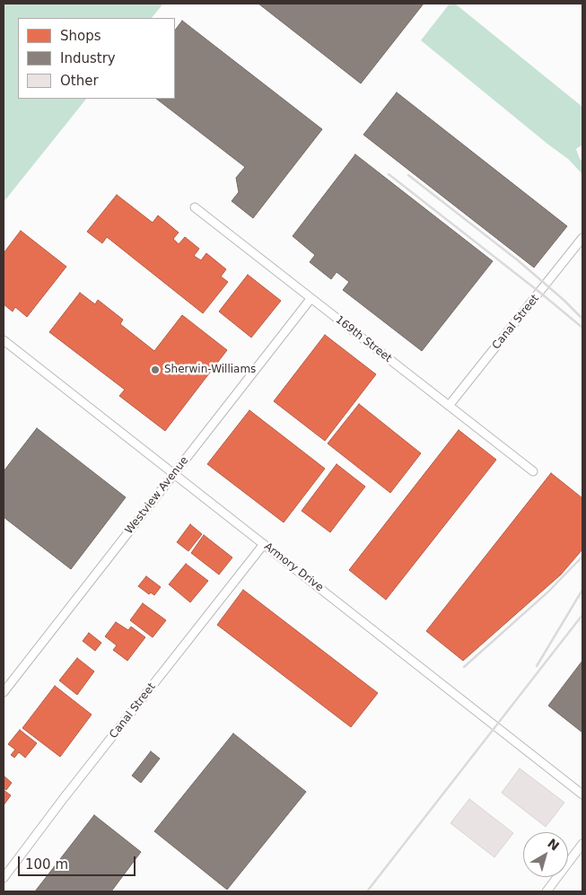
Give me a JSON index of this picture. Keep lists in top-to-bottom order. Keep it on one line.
{"streets":{"street":["Canal Street","169th Street","Westview Avenue","Armory Drive"]},"crossings":[["Canal Street","169th Street"],["Canal Street","Armory Drive"],["169th Street","Westview Avenue"],["Westview Avenue","Armory Drive"]],"places":["Sherwin-Williams"],"legend":["Shops","Industry","Other"],"scale_bar":"100 m","north":"top right"}
